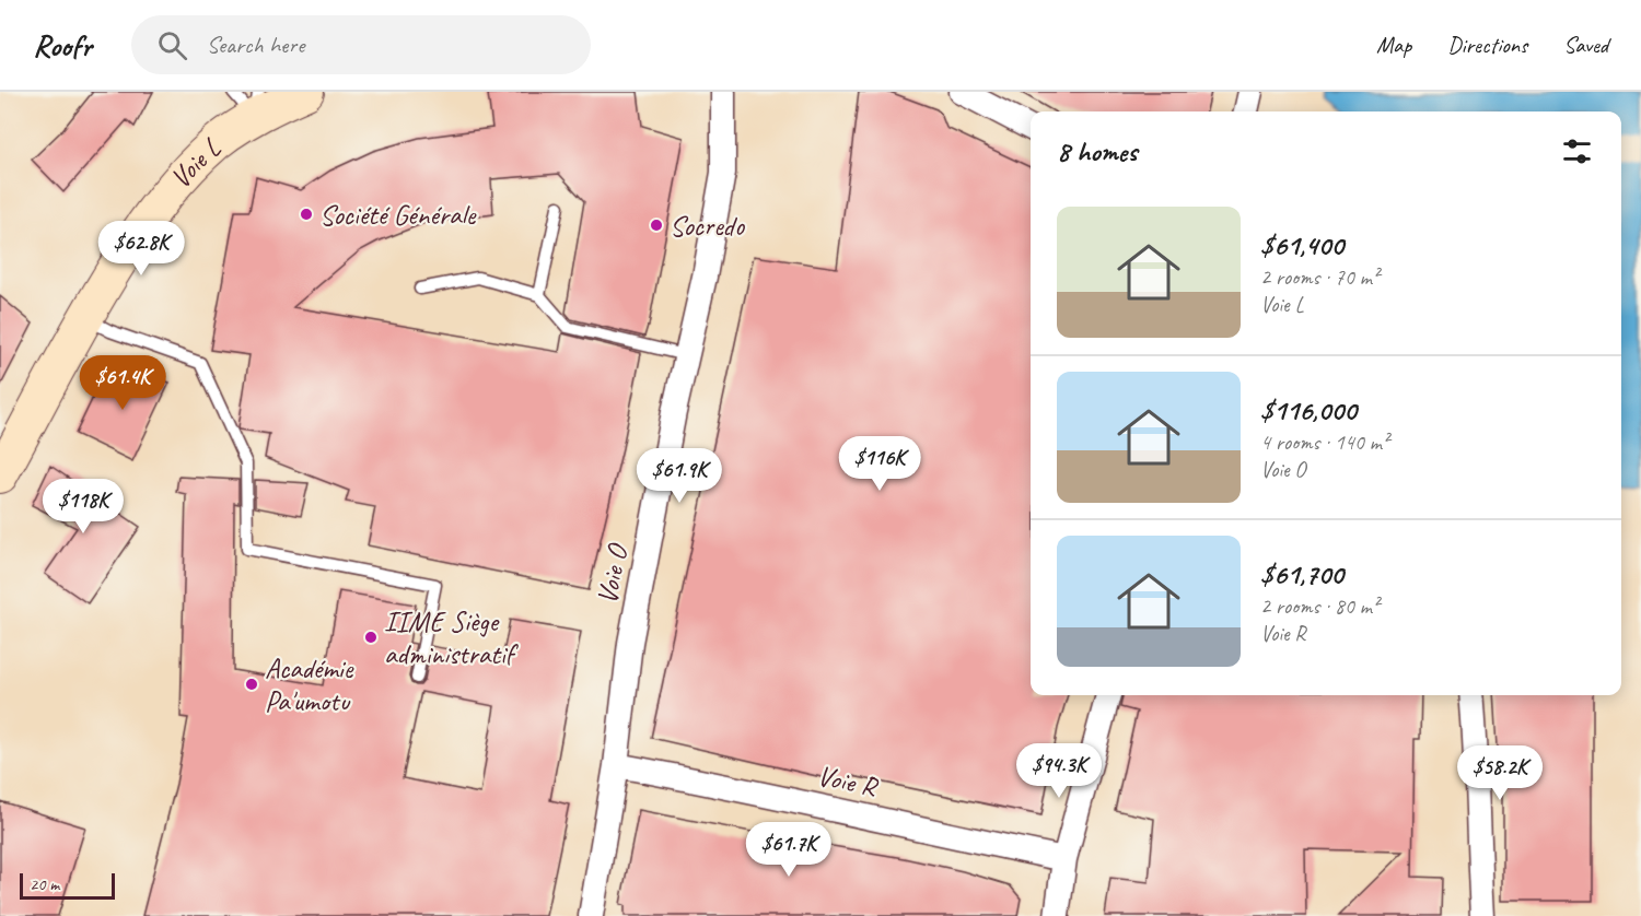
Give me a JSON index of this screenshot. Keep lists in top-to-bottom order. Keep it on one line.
{"streets":{"street":["Voie L","Voie O","Voie R"]},"crossings":[["Voie O","Voie R"]],"places":["Société Générale","Socredo","IIME Siège administratif","Académie Pa'umotu"],"scale_bar":"20 m","page":{"header":"Roofr","search":"Search here","nav":["Map","Directions","Saved"],"heading":"8 homes","list":[{"name":"$61,400","note":"2 rooms · 70 m² · Voie L"},{"name":"$116,000","note":"4 rooms · 140 m² · Voie O"},{"name":"$61,700","note":"2 rooms · 80 m² · Voie R"}],"price":["$62.8K","$61.4K","$116K","$61.9K","$118K","$94.3K","$58.2K","$61.7K"],"scale":"20 m"}}
